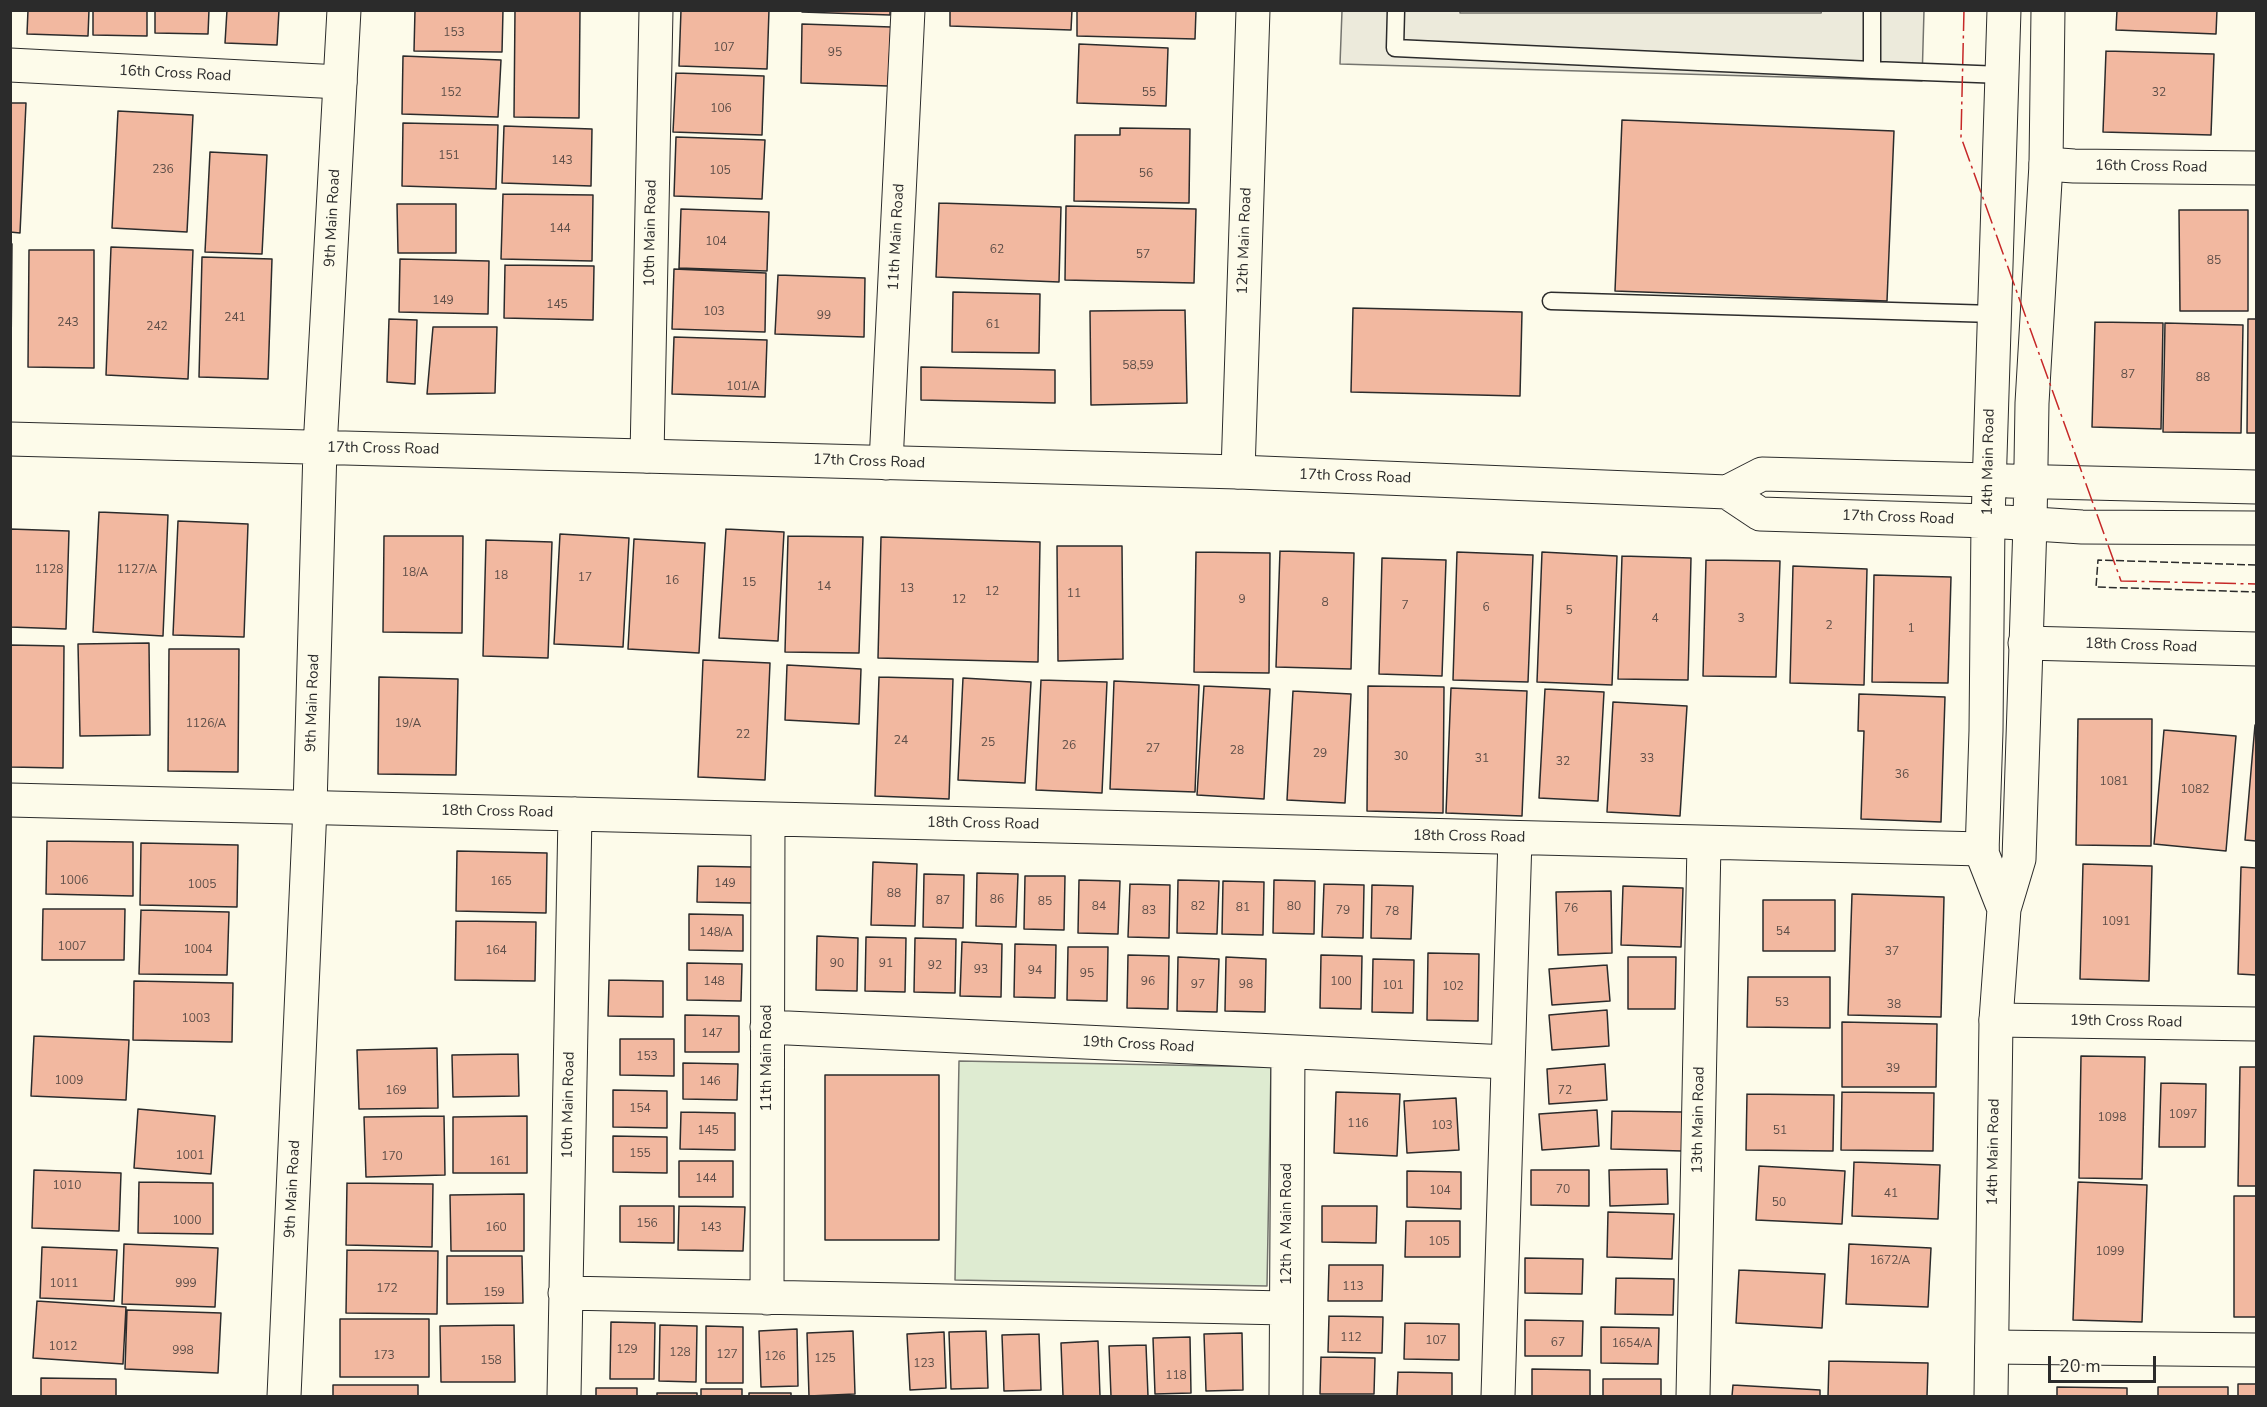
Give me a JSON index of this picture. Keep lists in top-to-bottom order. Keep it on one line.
{"streets":{"street":["16th Cross Road","9th Main Road","10th Main Road","11th Main Road","12th Main Road","17th Cross Road","14th Main Road","18th Cross Road","19th Cross Road","13th Main Road","12th A Main Road"]},"crossings":[["16th Cross Road","9th Main Road"],["16th Cross Road","14th Main Road"],["9th Main Road","17th Cross Road"],["9th Main Road","18th Cross Road"],["10th Main Road","17th Cross Road"],["10th Main Road","18th Cross Road"],["11th Main Road","17th Cross Road"],["11th Main Road","18th Cross Road"],["11th Main Road","19th Cross Road"],["12th Main Road","17th Cross Road"],["17th Cross Road","14th Main Road"],["14th Main Road","18th Cross Road"],["14th Main Road","19th Cross Road"],["18th Cross Road","13th Main Road"],["19th Cross Road","12th A Main Road"]],"house_numbers":["153","107","95","152","55","32","106","151","143","236","105","56","144","104","62","57","85","149","145","103","99","241","243","61","242","58,59","87","88","101/A","1128","1127/A","18/A","18","17","16","15","14","13","12","11","12","9","8","7","6","5","4","3","2","1","1126/A","19/A","22","24","25","26","27","28","29","30","31","33","32","36","1081","1082","1006","165","149","1005","88","86","87","85","84","82","80","81","76","83","79","78","1091","54","148/A","1007","1004","164","37","90","91","92","93","94","95","148","96","100","97","98","101","102","53","38","1003","147","153","39","1009","146","169","72","154","1097","1098","116","103","145","51","155","1001","170","161","144","1010","70","104","41","50","1000","156","160","143","105","1099","1672/A","1011","999","113","172","159","112","107","67","1654/A","1012","129","998","128","127","173","126","125","158","123","118"],"scale_bar":"20 m"}
